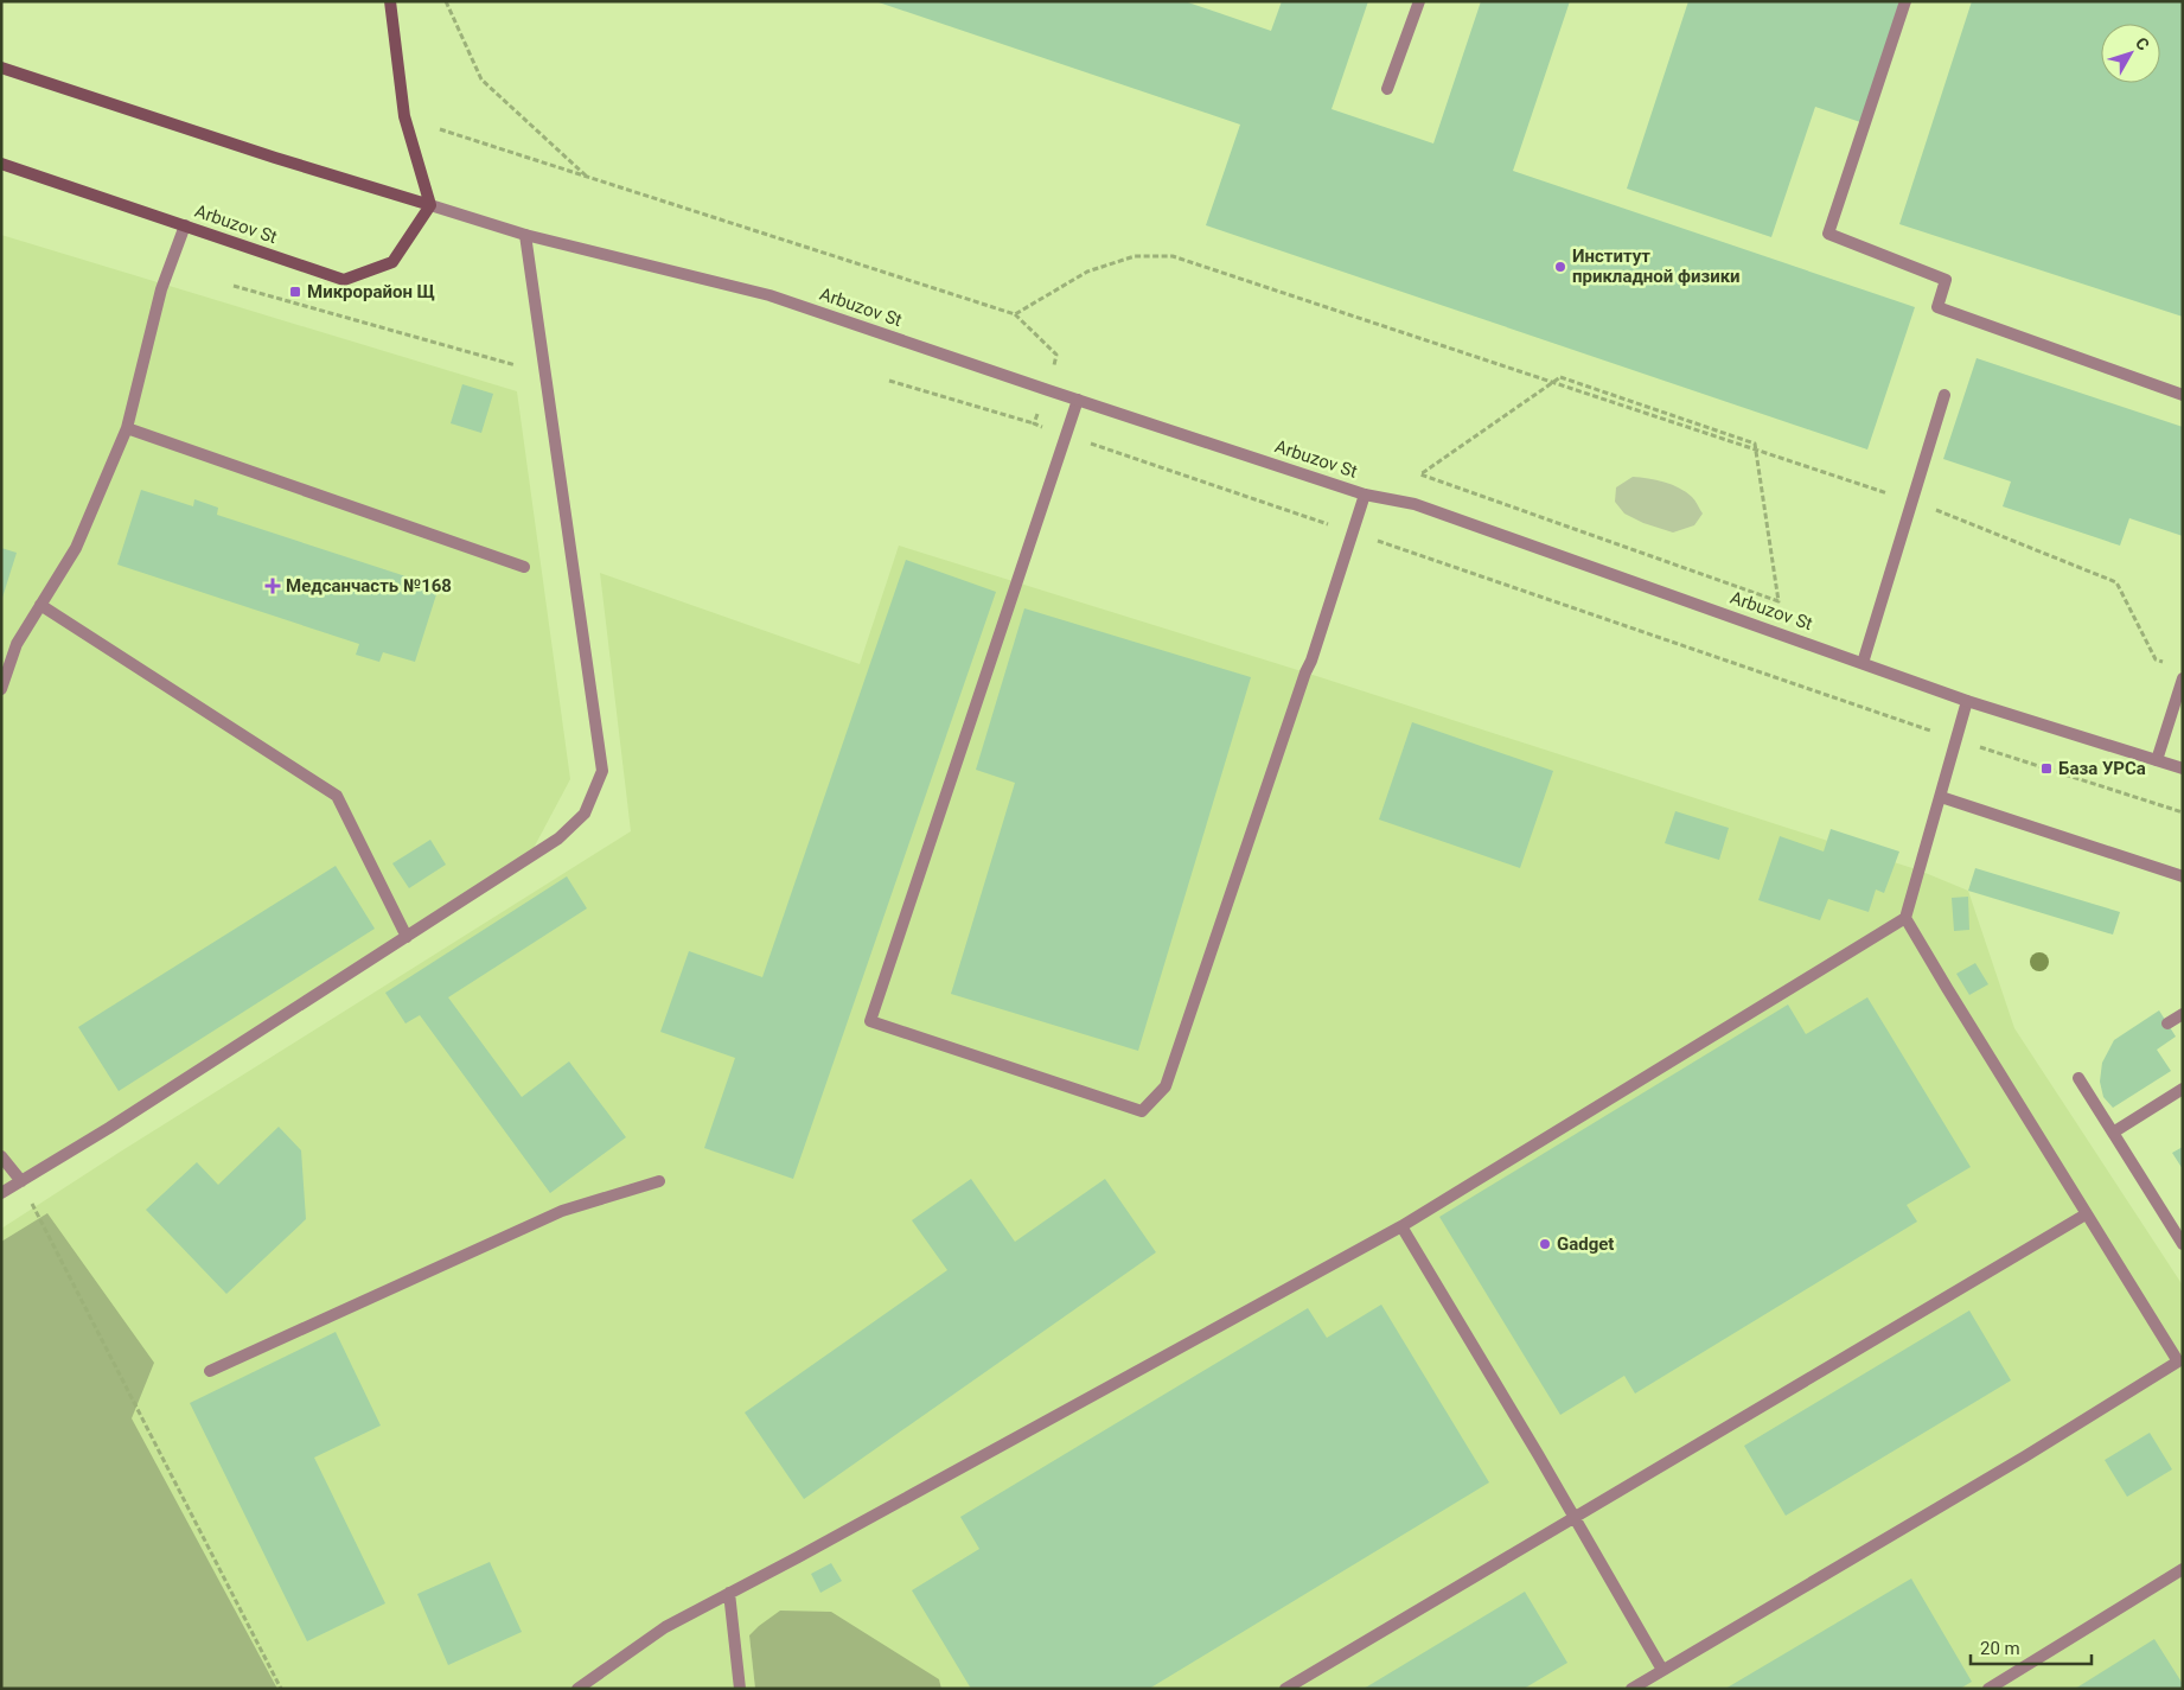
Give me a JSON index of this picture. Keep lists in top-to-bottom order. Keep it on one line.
{"streets":{"main road":["Arbuzov St"]},"places":{"other":["Институт прикладной физики","Gadget"],"transit":["Микрорайон Щ","База УРСа"],"health":["Медсанчасть №168"]},"scale_bar":"20 m","north":"top right"}
